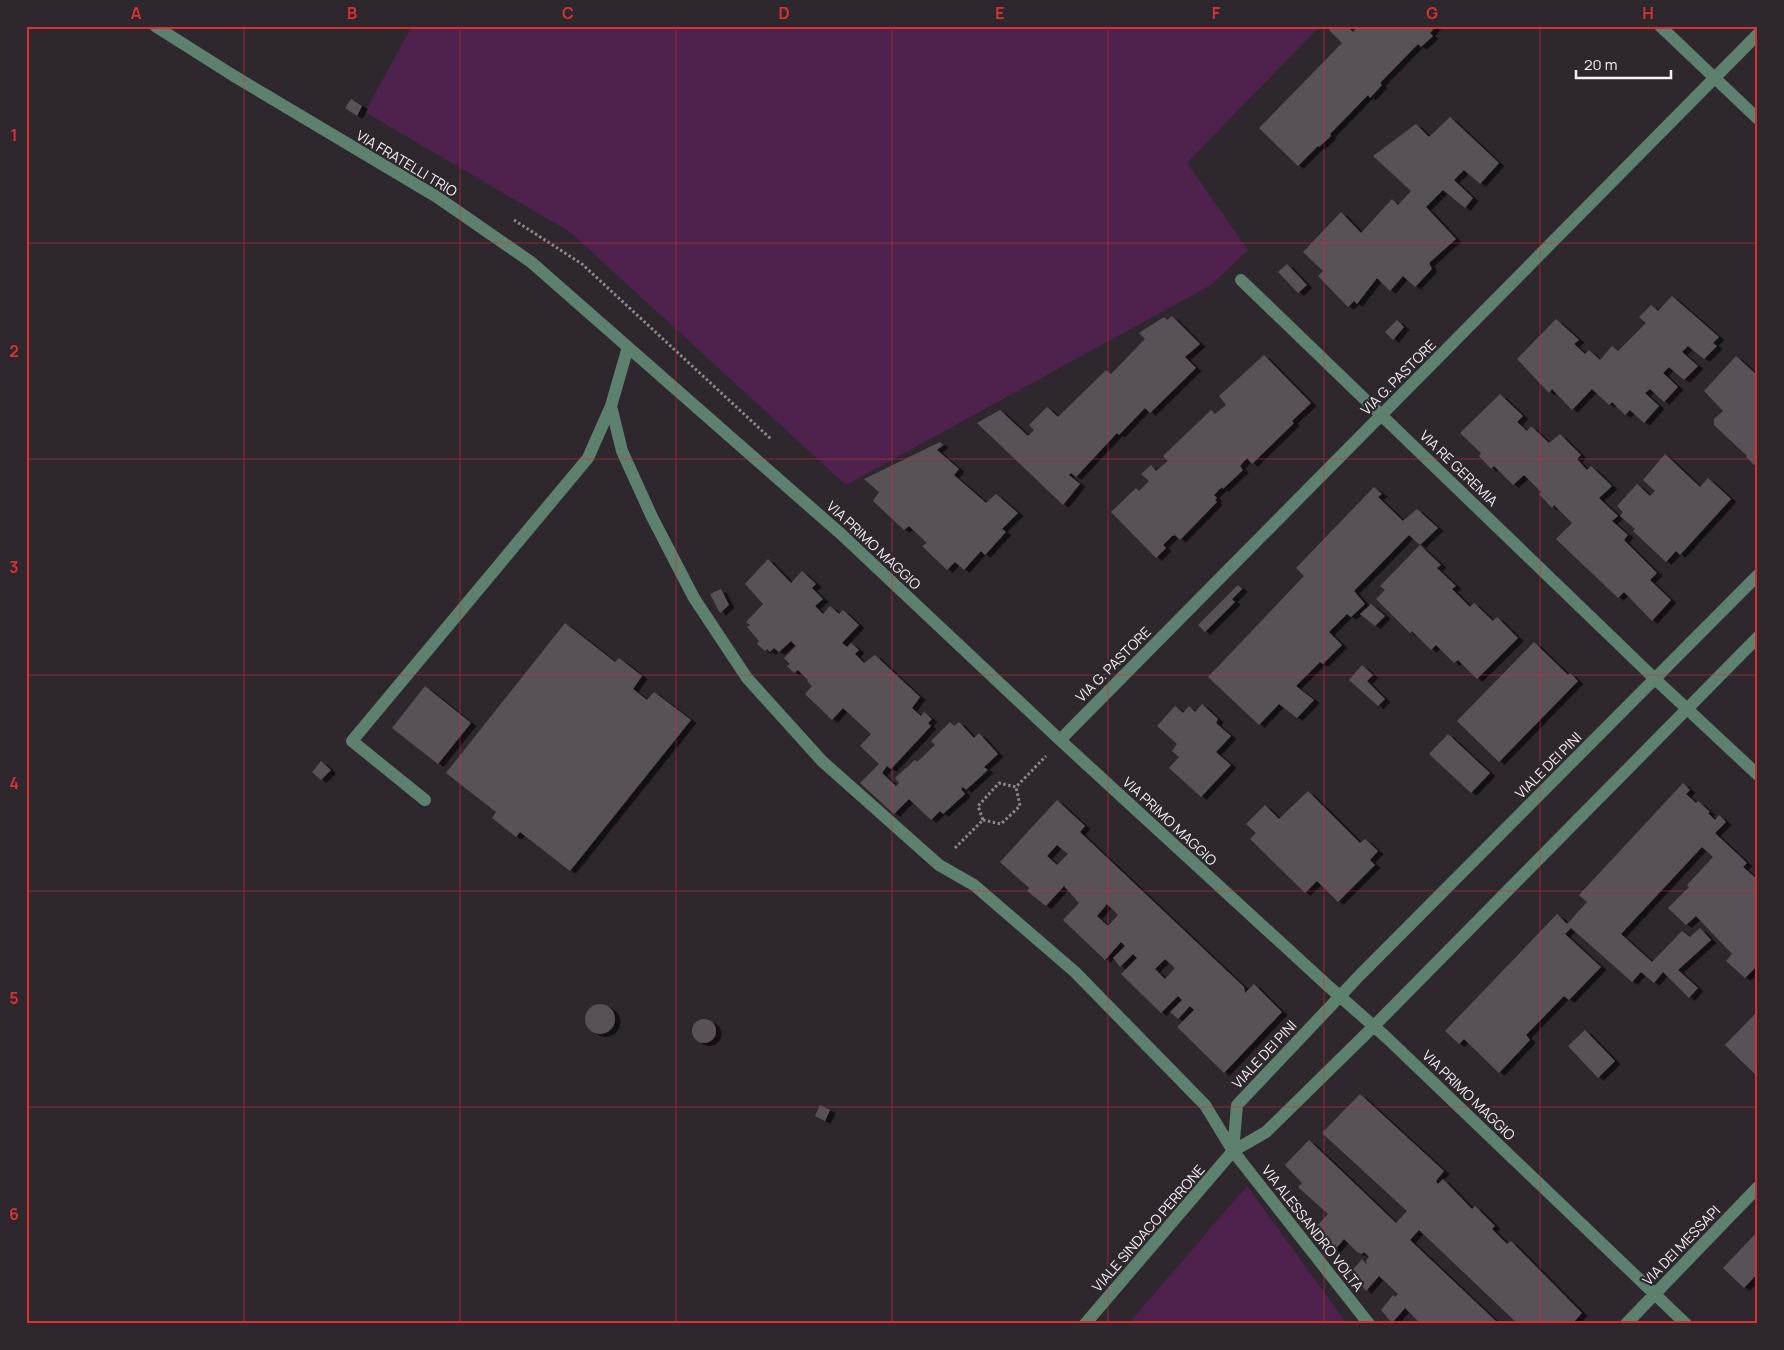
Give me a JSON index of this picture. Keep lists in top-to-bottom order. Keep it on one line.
{"streets":{"street":["VIA FRATELLI TRIO","VIA G. PASTORE","VIA RE GEREMIA","VIA PRIMO MAGGIO","VIALE DEI PINI","VIALE SINDACO PERRONE","VIA ALESSANDRO VOLTA","VIA DEI MESSAPI"]},"crossings":[["VIA FRATELLI TRIO","VIA PRIMO MAGGIO"],["VIA G. PASTORE","VIA RE GEREMIA"],["VIA G. PASTORE","VIA PRIMO MAGGIO"],["VIA RE GEREMIA","VIALE DEI PINI"],["VIA PRIMO MAGGIO","VIALE DEI PINI"],["VIA PRIMO MAGGIO","VIA DEI MESSAPI"],["VIALE DEI PINI","VIALE SINDACO PERRONE"],["VIALE DEI PINI","VIA ALESSANDRO VOLTA"],["VIALE SINDACO PERRONE","VIA ALESSANDRO VOLTA"]],"scale_bar":"20 m","grid":{"columns":["A","B","C","D","E","F","G","H"],"rows":["1","2","3","4","5","6"]}}
